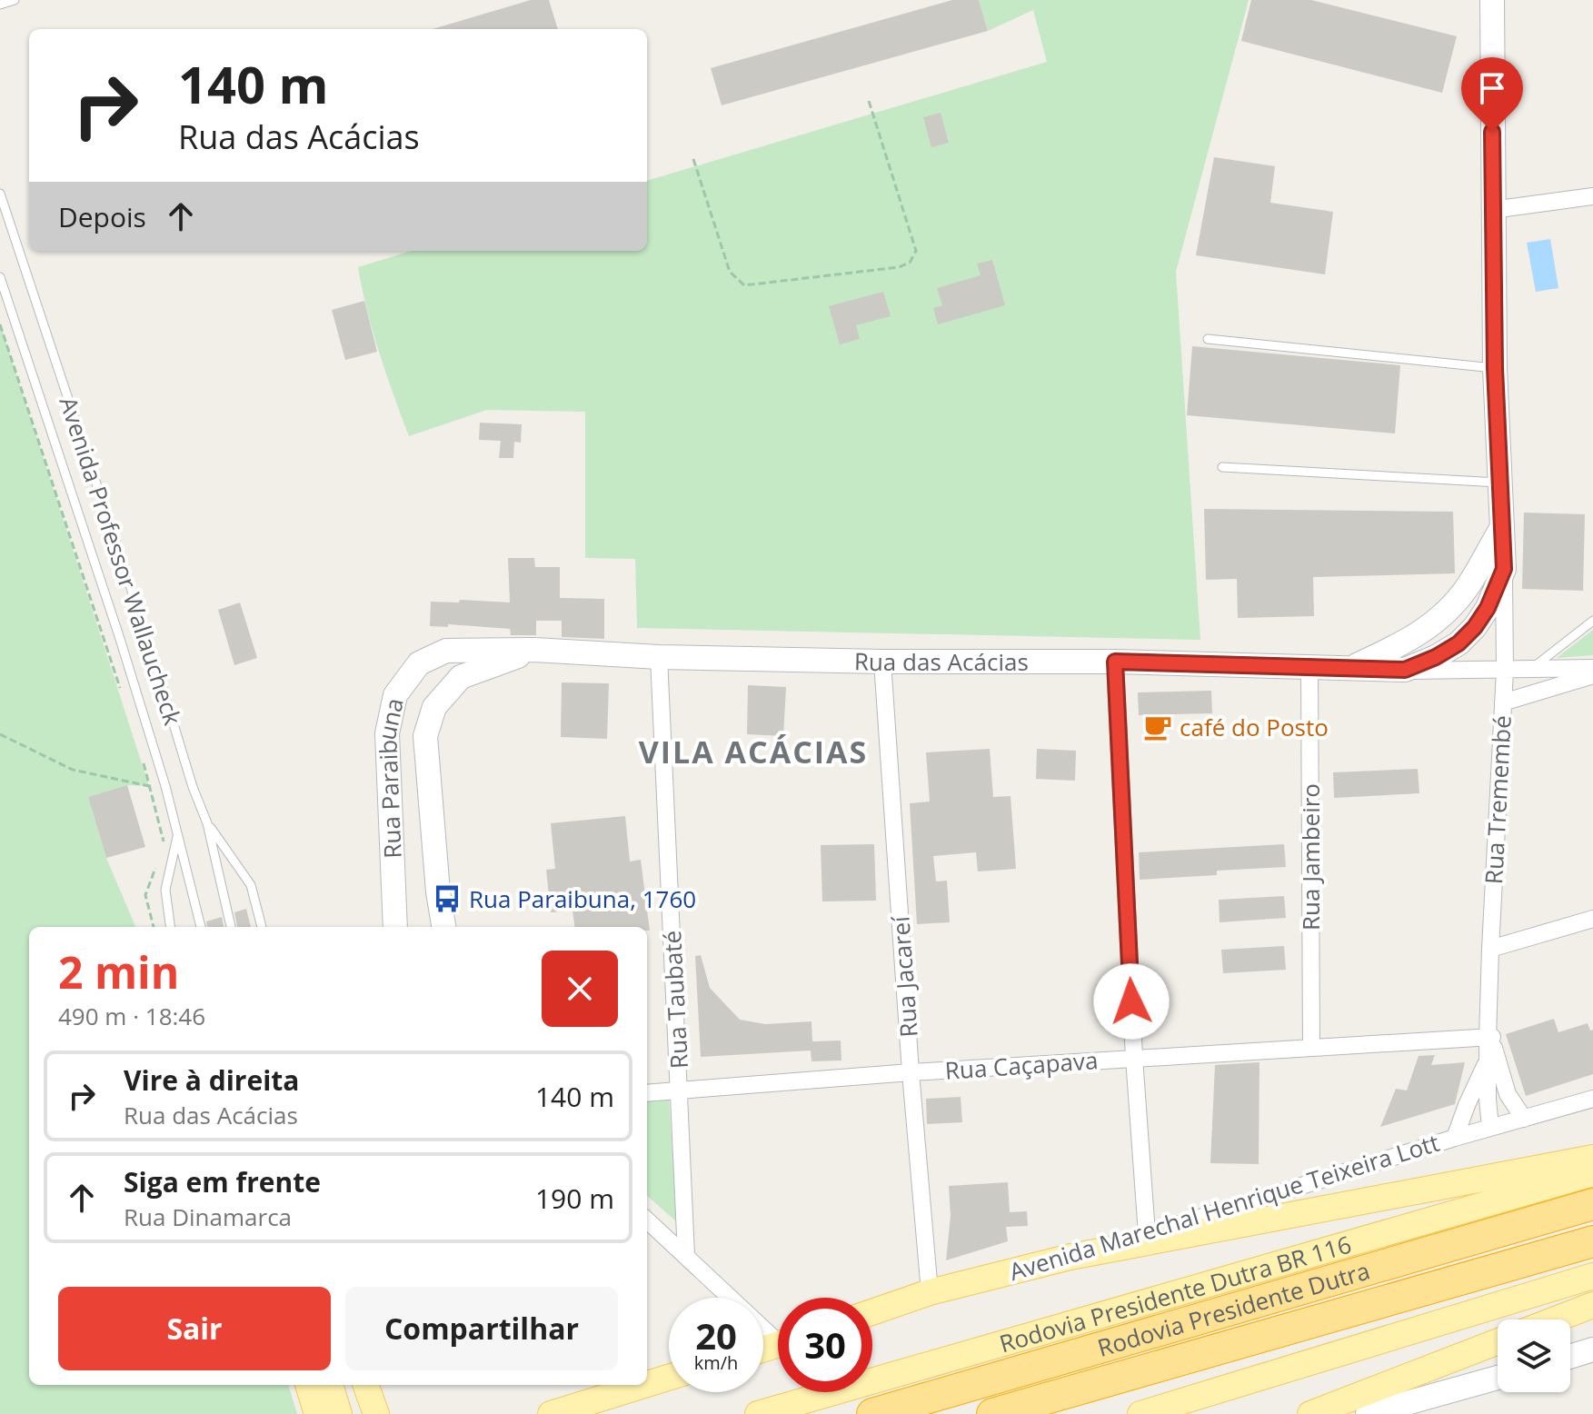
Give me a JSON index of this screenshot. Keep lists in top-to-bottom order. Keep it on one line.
{"streets":{"highway":["Rodovia Presidente Dutra"],"main road":["Rua das Acácias","Rua Paraibuna","Avenida Marechal Henrique Teixeira Lott","Rodovia Presidente Dutra BR 116"],"street":["Rua Tremembé","Rua Jambeiro","Rua Jacareí","Rua Taubaté","Rua Caçapava"],"lane":["Avenida Professor Wallaucheck"]},"crossings":[["Rua das Acácias","Rua Paraibuna"],["Rua das Acácias","Rua Tremembé"],["Rua das Acácias","Rua Jambeiro"],["Rua das Acácias","Rua Jacareí"],["Rua das Acácias","Rua Taubaté"],["Rua Tremembé","Rua Caçapava"],["Rua Tremembé","Avenida Marechal Henrique Teixeira Lott"],["Rua Jambeiro","Rua Caçapava"],["Rua Jacareí","Rua Caçapava"],["Rua Jacareí","Avenida Marechal Henrique Teixeira Lott"],["Rua Taubaté","Rua Caçapava"]],"districts":["VILA ACÁCIAS"],"places":{"cafe":["café do Posto"],"bus stop":["Rua Paraibuna, 1760"]},"page":{"turn":["140 m","Rua das Acácias"],"then":"Depois","heading":["2 min","490 m · 18:46"],"list":[{"name":"Vire à direita","note":"Rua das Acácias","value":"140 m"},{"name":"Siga em frente","note":"Rua Dinamarca","value":"190 m"}],"buttons":["Sair","Compartilhar"],"speed":"20 km/h","limit":"30"}}
